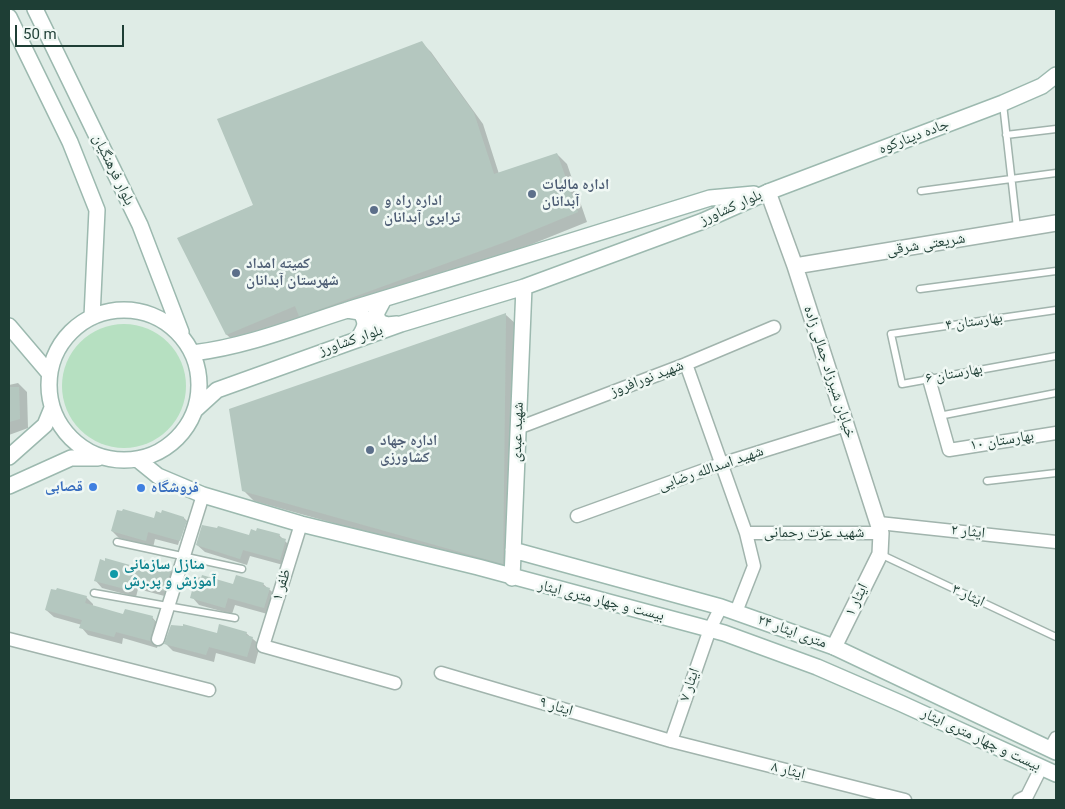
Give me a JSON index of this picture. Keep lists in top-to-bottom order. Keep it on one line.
{"streets":{"main road":["جاده دینارکوه","بلوار فرهنگیان","بلوار کشاورز","شریعتی شرقی","خیابان شیرزاد جمالی زاده","شهید عبدی","ایثار ۱","بیست و چهار متری ایثار","۲۴ متری ایثار"],"street":["شهید نورافروز","بهارستان ۱۰","شهید اسدالله رضایی","ایثار ۲","شهید عزت رحمانی","ظفر ۱","ایثار ۷","ایثار ۹","ایثار ۸"],"lane":["بهارستان ۴","بهارستان ۶","ایثار ۳"]},"crossings":[["جاده دینارکوه","بلوار کشاورز"],["جاده دینارکوه","خیابان شیرزاد جمالی زاده"],["بلوار فرهنگیان","بلوار کشاورز"],["بلوار فرهنگیان","بیست و چهار متری ایثار"],["بلوار کشاورز","خیابان شیرزاد جمالی زاده"],["بلوار کشاورز","شهید عبدی"],["بلوار کشاورز","بیست و چهار متری ایثار"],["شریعتی شرقی","خیابان شیرزاد جمالی زاده"],["بهارستان ۴","بهارستان ۶"],["خیابان شیرزاد جمالی زاده","شهید اسدالله رضایی"],["خیابان شیرزاد جمالی زاده","ایثار ۲"],["خیابان شیرزاد جمالی زاده","شهید عزت رحمانی"],["خیابان شیرزاد جمالی زاده","ایثار ۳"],["خیابان شیرزاد جمالی زاده","ایثار ۱"],["شهید نورافروز","شهید عبدی"],["شهید عبدی","بیست و چهار متری ایثار"],["شهید عبدی","۲۴ متری ایثار"],["ایثار ۲","شهید عزت رحمانی"],["ظفر ۱","بیست و چهار متری ایثار"],["ایثار ۳","ایثار ۱"],["ایثار ۱","۲۴ متری ایثار"],["بیست و چهار متری ایثار","ایثار ۷"],["۲۴ متری ایثار","ایثار ۷"],["ایثار ۷","ایثار ۹"],["ایثار ۷","ایثار ۸"],["ایثار ۹","ایثار ۸"]],"places":["اداره مالیات آبدانان","اداره راه و ترابری آبدانان","کمیته امداد شهرستان آبدانان","اداره جهاد کشاورزی","قصابی","فروشگاه","منازل سازمانی آموزش و پر.رش"],"scale_bar":"50 m"}
